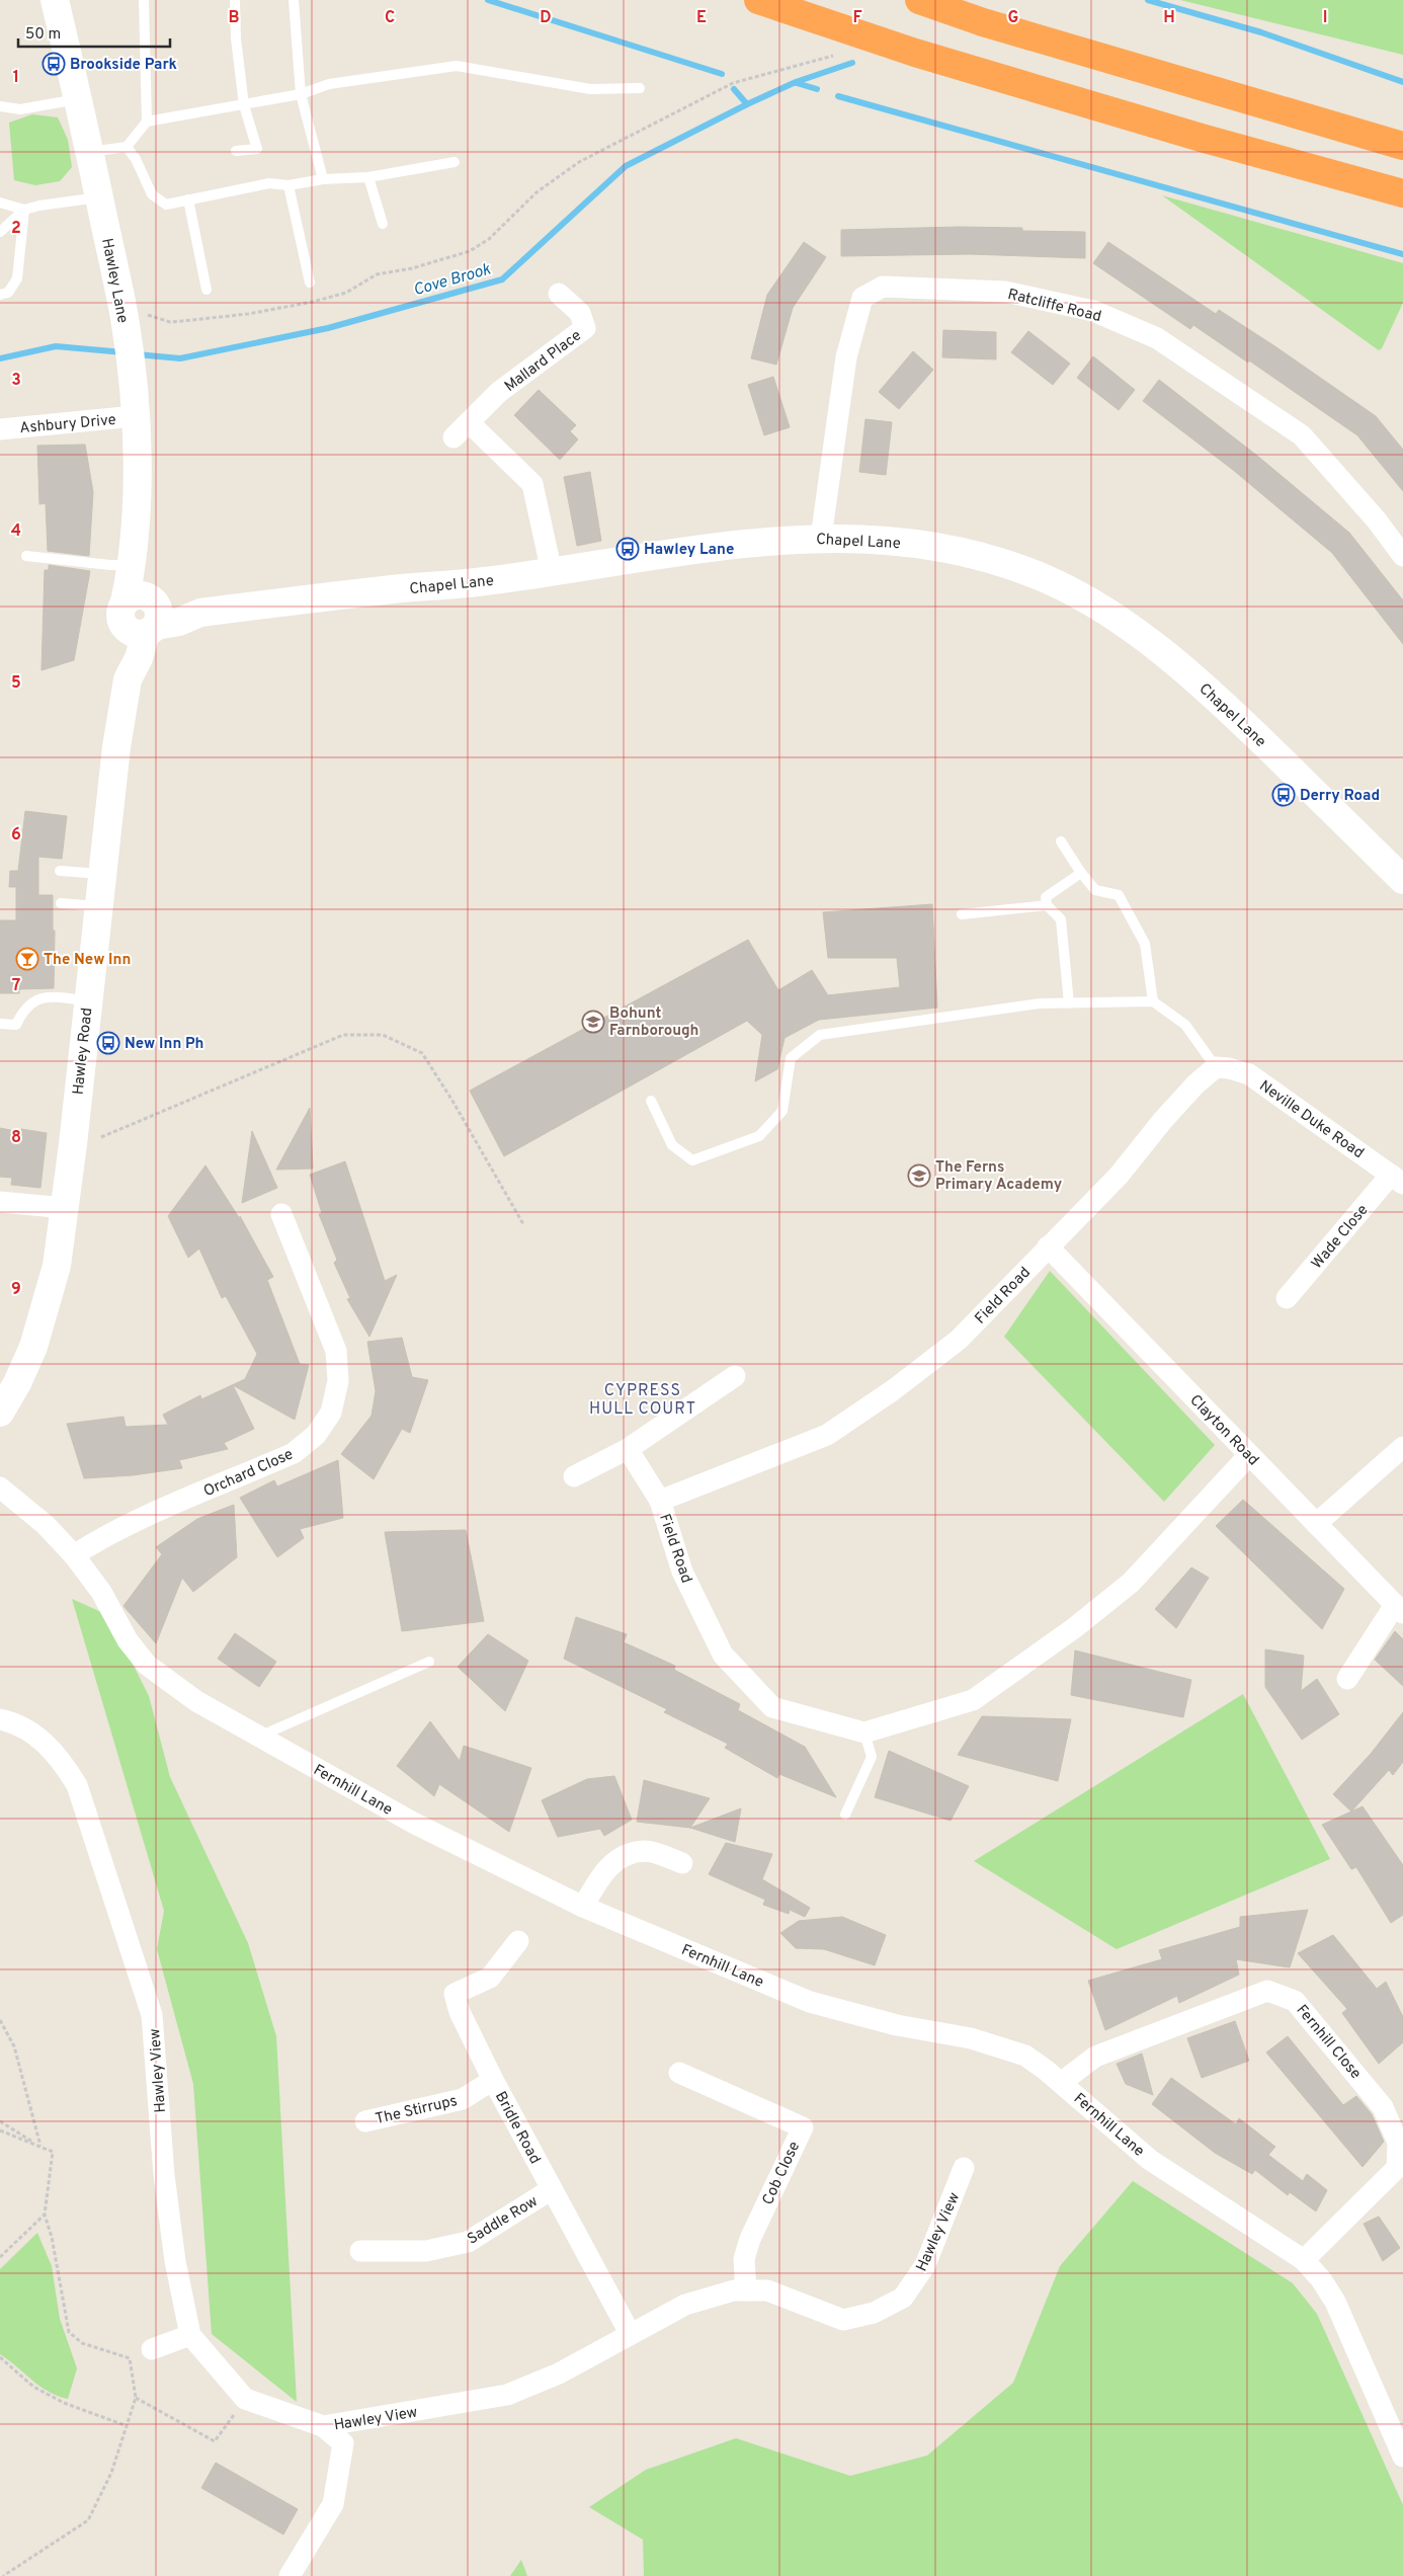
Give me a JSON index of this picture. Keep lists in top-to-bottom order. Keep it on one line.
{"streets":{"main road":["Hawley Lane","Chapel Lane","Hawley Road"],"street":["Ratcliffe Road","Mallard Place","Ashbury Drive","Neville Duke Road","Wade Close","Field Road","Clayton Road","Orchard Close","Fernhill Lane","Fernhill Close","Hawley View","The Stirrups","Bridle Road","Cob Close","Saddle Row"]},"crossings":[["Hawley Lane","Ashbury Drive"],["Hawley Lane","Chapel Lane"],["Hawley Lane","Hawley Road"],["Ratcliffe Road","Chapel Lane"],["Neville Duke Road","Wade Close"],["Neville Duke Road","Field Road"],["Field Road","Clayton Road"],["Orchard Close","Fernhill Lane"],["Fernhill Lane","Fernhill Close"],["Hawley View","Bridle Road"],["Hawley View","Cob Close"],["The Stirrups","Bridle Road"],["Bridle Road","Saddle Row"]],"districts":["CYPRESS HULL COURT"],"water":["Cove Brook"],"places":{"bus stop":["Brookside Park","Hawley Lane","Derry Road","New Inn Ph"],"bar":["The New Inn"],"school or university":["Bohunt Farnborough","The Ferns Primary Academy"]},"scale_bar":"50 m","grid":{"columns":["B","C","D","E","F","G","H","I"],"rows":["1","2","3","4","5","6","7","8","9"]}}
